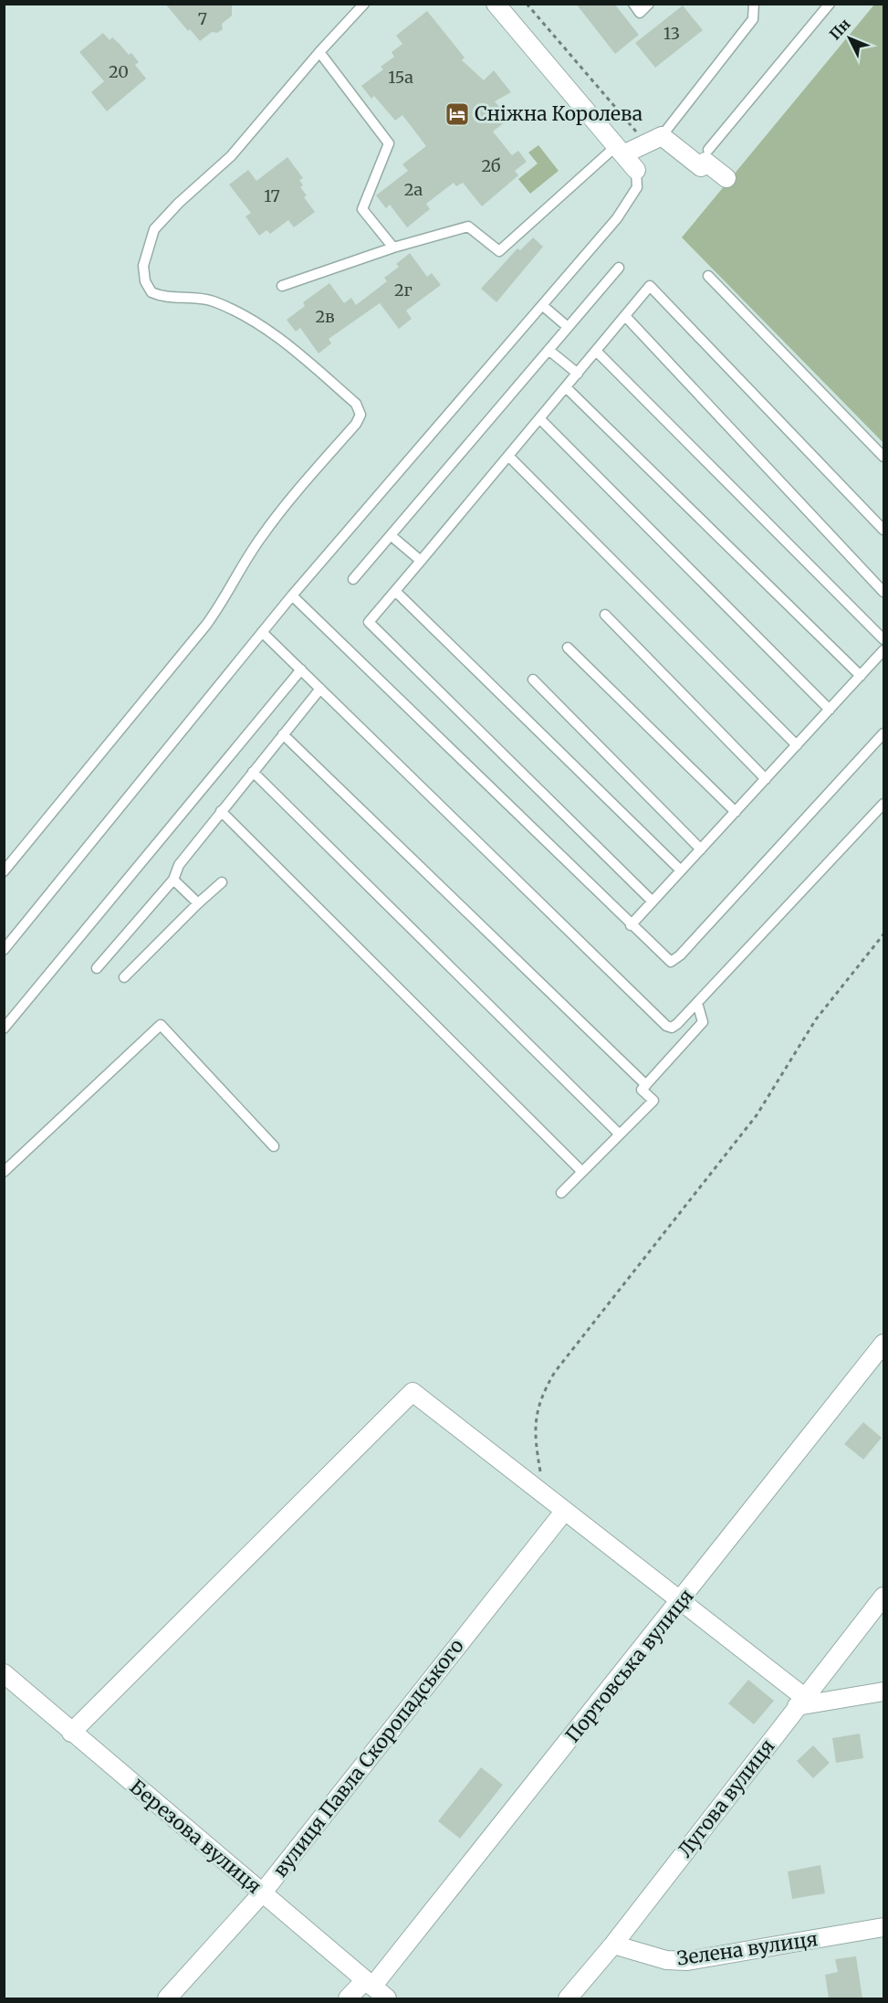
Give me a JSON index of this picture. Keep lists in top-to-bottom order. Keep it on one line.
{"streets":{"street":["Портовська вулиця","вулиця Павла Скоропадського","Лугова вулиця","Березова вулиця","Зелена вулиця"]},"crossings":[["Портовська вулиця","Березова вулиця"],["вулиця Павла Скоропадського","Березова вулиця"],["Лугова вулиця","Зелена вулиця"]],"places":{"hotel":["Сніжна Королева"]},"house_numbers":["7","13","20","15а","2б","2а","17","2г","2в"],"north":"top left"}
